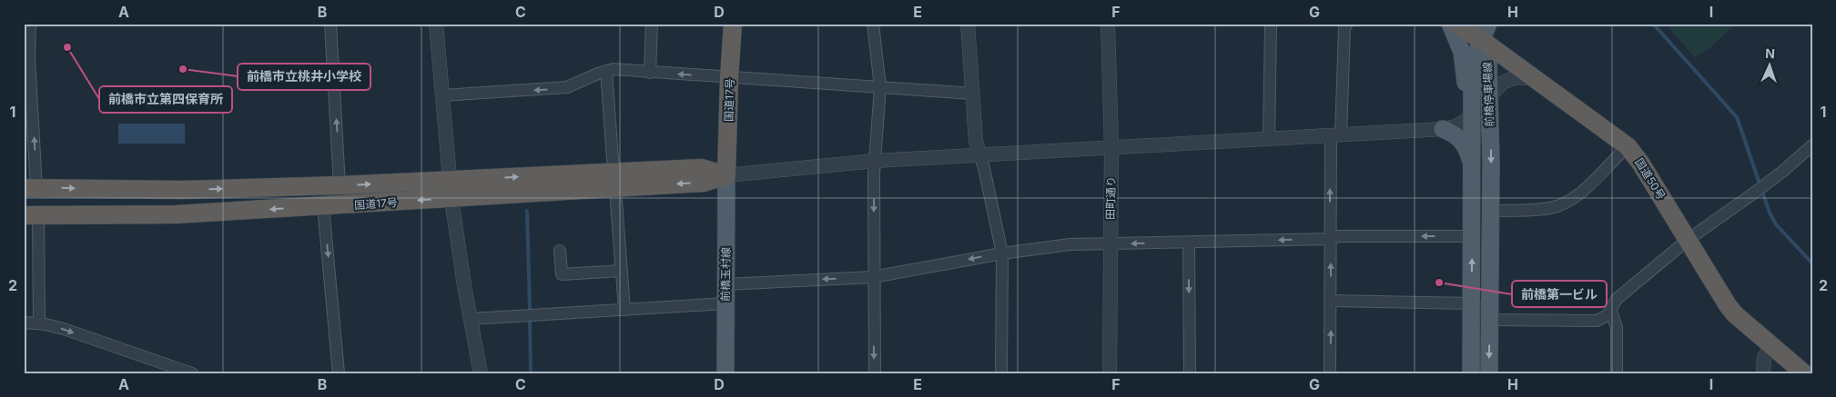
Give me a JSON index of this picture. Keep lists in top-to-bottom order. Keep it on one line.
{"streets":{"highway":["国道17号","国道50号"],"main road":["前橋停車場線","前橋玉村線"],"street":["田町通り"]},"crossings":[["前橋停車場線","国道50号"],["国道17号","前橋玉村線"]],"places":["前橋市立第四保育所","前橋市立桃井小学校","前橋第一ビル"],"north":"top","grid":{"columns":["A","B","C","D","E","F","G","H","I"],"rows":["1","2"]}}
